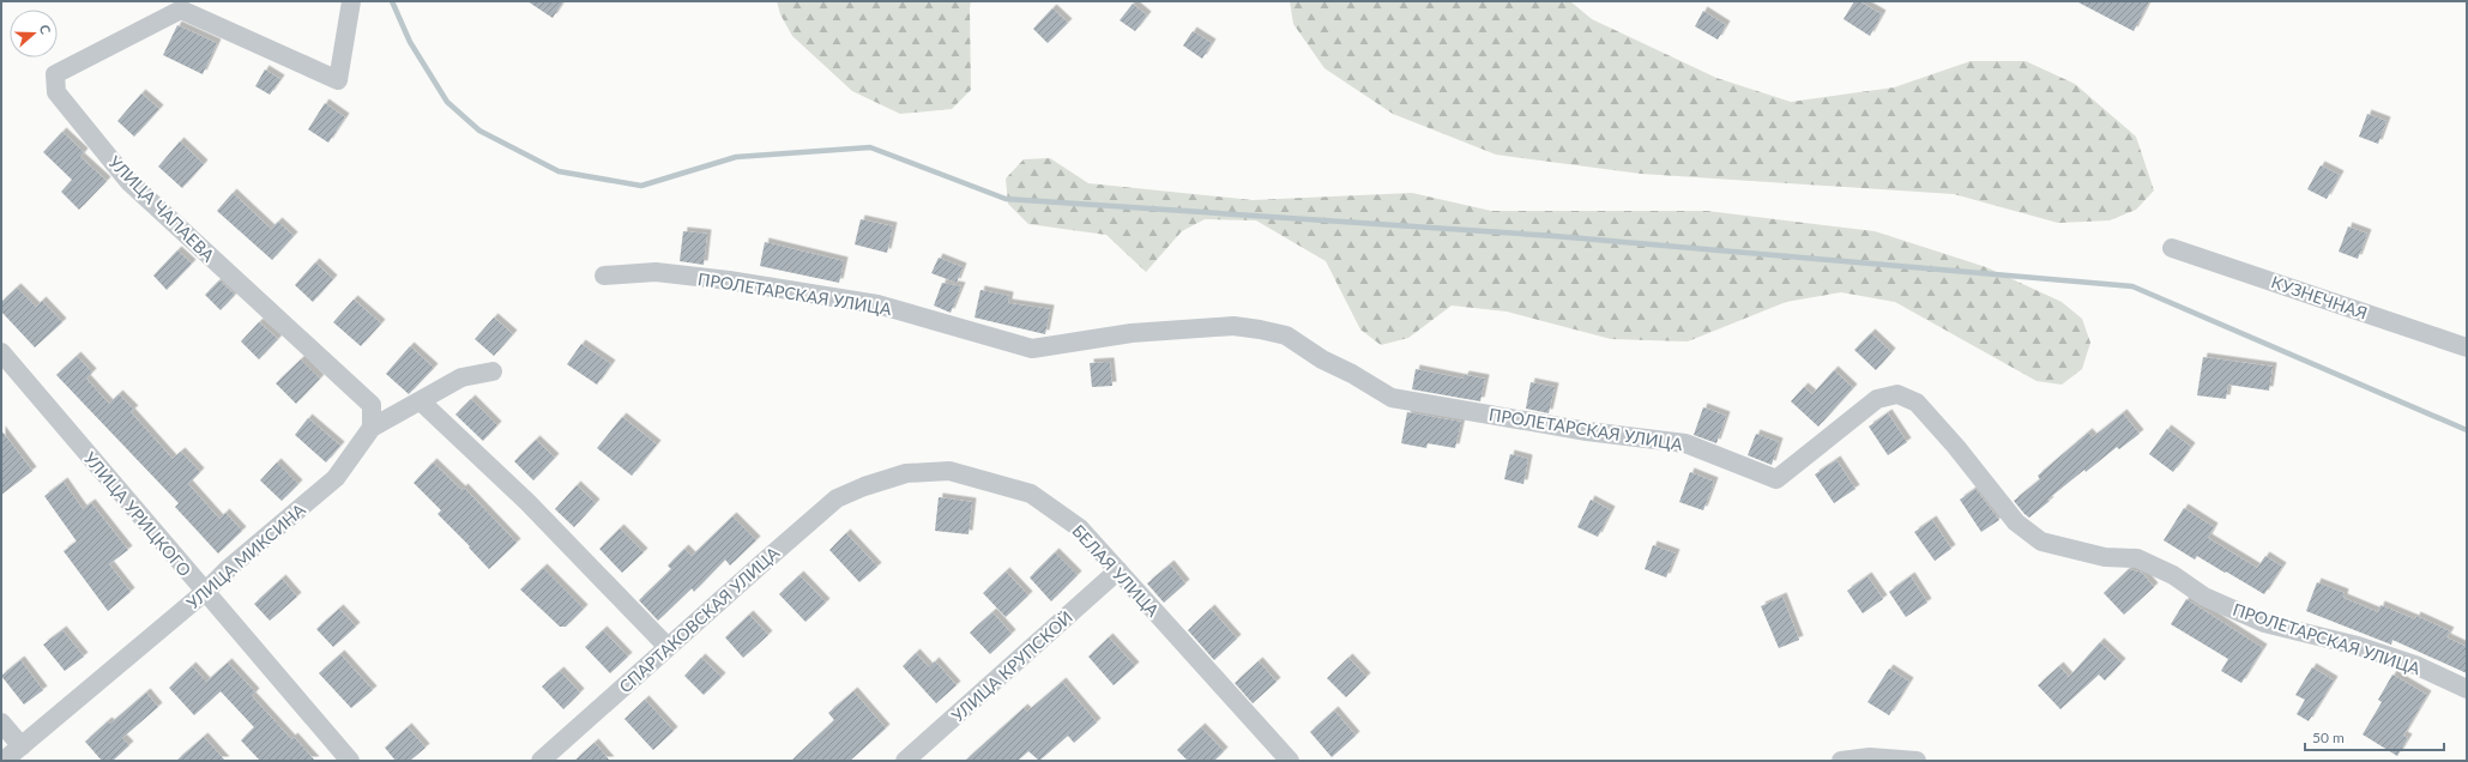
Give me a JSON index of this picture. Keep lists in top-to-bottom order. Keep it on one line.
{"streets":{"street":["УЛИЦА ЧАПАЕВА","ПРОЛЕТАРСКАЯ УЛИЦА","КУЗНЕЧНАЯ","УЛИЦА УРИЦКОГО","УЛИЦА МИКСИНА","БЕЛАЯ УЛИЦА","СПАРТАКОВСКАЯ УЛИЦА","УЛИЦА КРУПСКОЙ"]},"crossings":[["УЛИЦА ЧАПАЕВА","УЛИЦА МИКСИНА"],["УЛИЦА УРИЦКОГО","УЛИЦА МИКСИНА"],["БЕЛАЯ УЛИЦА","СПАРТАКОВСКАЯ УЛИЦА"],["БЕЛАЯ УЛИЦА","УЛИЦА КРУПСКОЙ"]],"scale_bar":"50 m","north":"right"}
